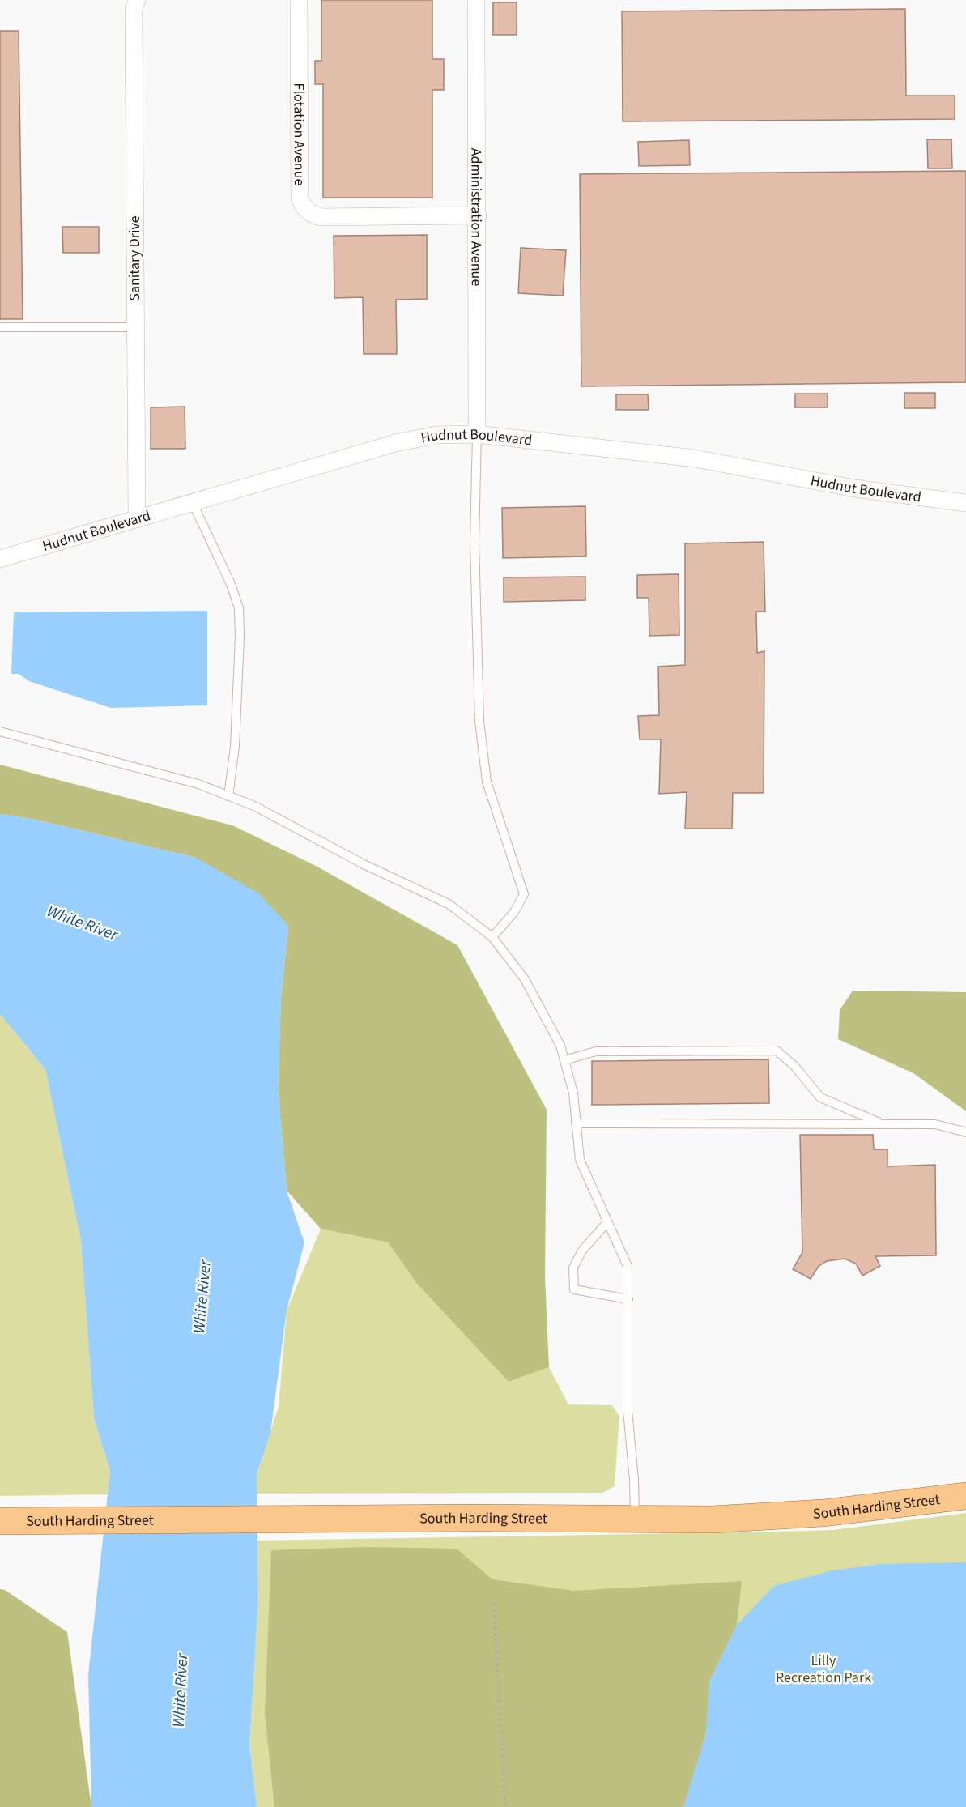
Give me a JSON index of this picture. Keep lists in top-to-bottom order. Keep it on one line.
{"streets":{"main road":["South Harding Street"],"street":["Flotation Avenue","Administration Avenue","Sanitary Drive","Hudnut Boulevard"]},"crossings":[["Flotation Avenue","Administration Avenue"],["Administration Avenue","Hudnut Boulevard"],["Sanitary Drive","Hudnut Boulevard"]],"water":["White River"],"parks":["Lilly Recreation Park"]}
